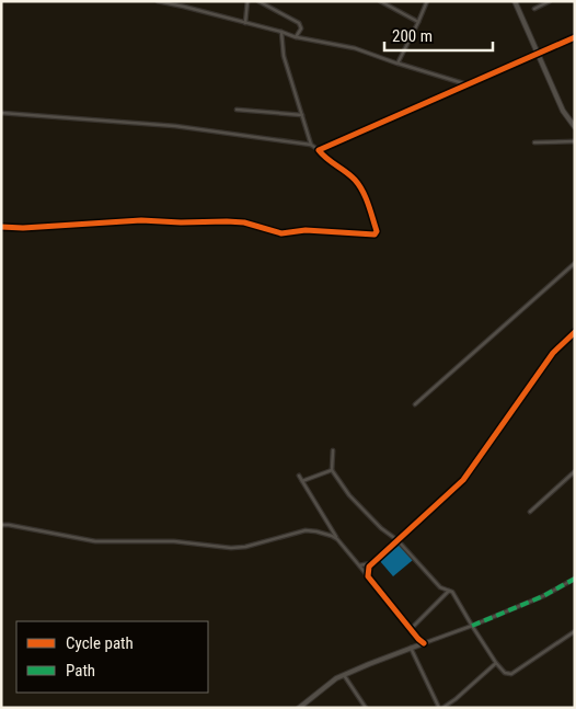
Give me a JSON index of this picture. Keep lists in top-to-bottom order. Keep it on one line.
{"legend":["Cycle path","Path"],"scale_bar":"200 m"}
